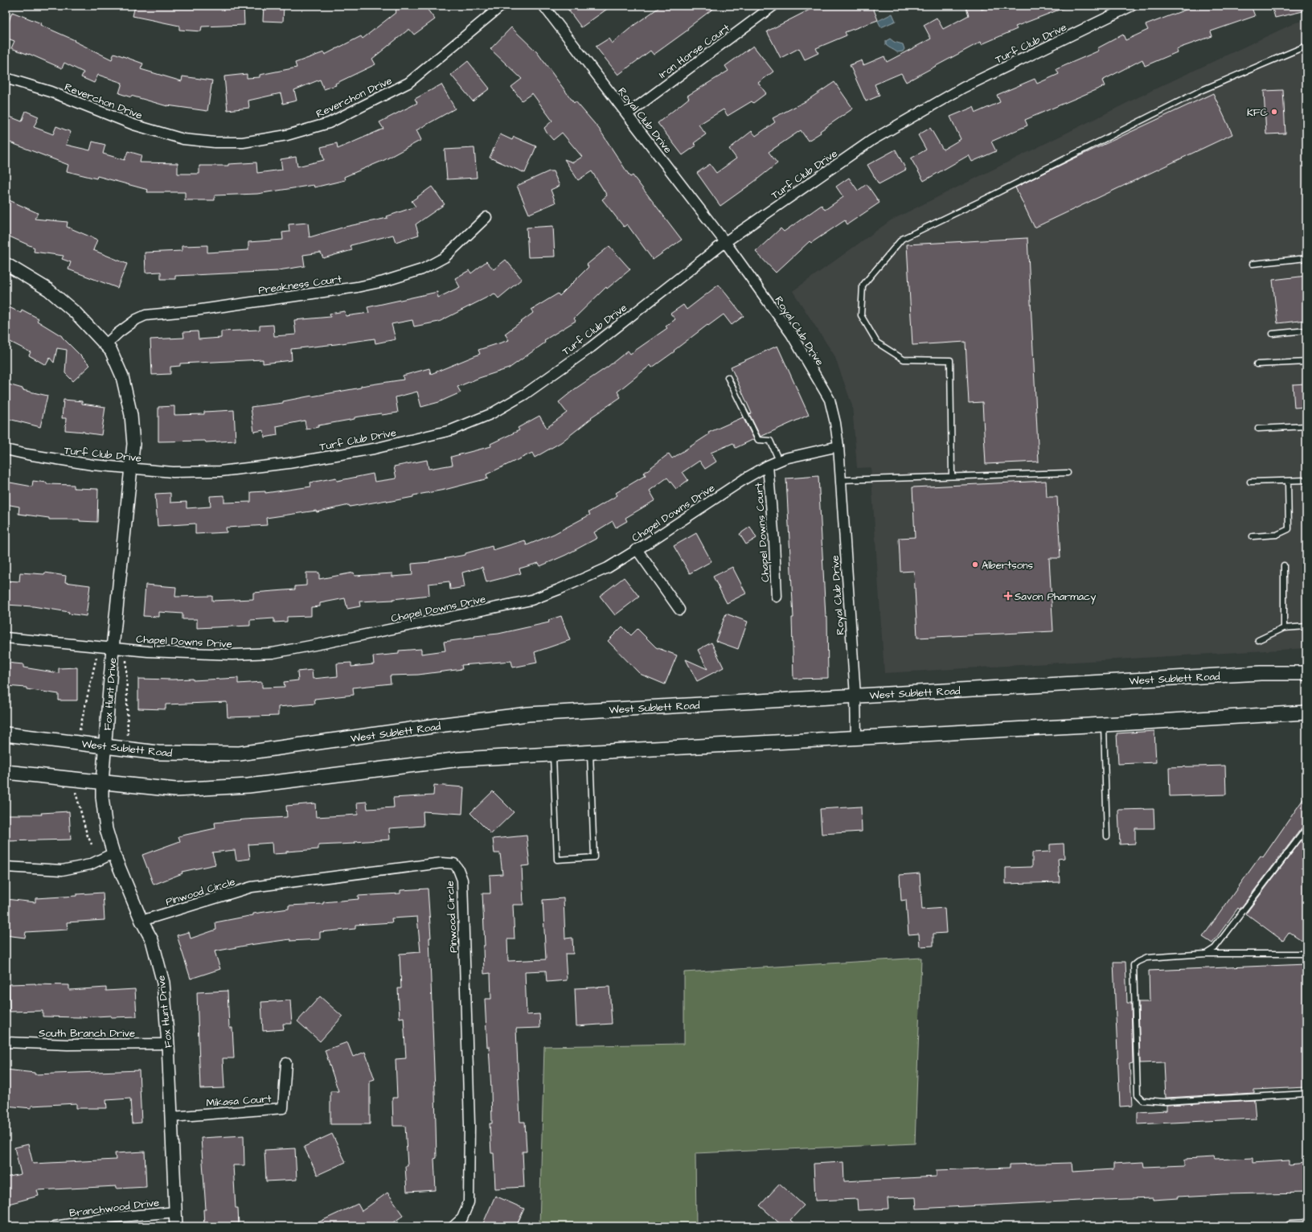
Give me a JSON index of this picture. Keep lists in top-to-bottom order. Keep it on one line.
{"streets":{"main road":["West Sublett Road"],"street":["Turf Club Drive","Iron Horse Court","Reverchon Drive","Royal Club Drive","Preakness Court","Chapel Downs Drive","Chapel Downs Court","Fox Hunt Drive","Pinwood Circle","South Branch Drive","Mikasa Court","Branchwood Drive"]},"crossings":[["Turf Club Drive","Royal Club Drive"],["Turf Club Drive","Fox Hunt Drive"],["Iron Horse Court","Royal Club Drive"],["Royal Club Drive","Chapel Downs Drive"],["Royal Club Drive","West Sublett Road"],["Preakness Court","Fox Hunt Drive"],["Chapel Downs Drive","Chapel Downs Court"],["Chapel Downs Drive","Fox Hunt Drive"],["West Sublett Road","Fox Hunt Drive"],["Fox Hunt Drive","Pinwood Circle"],["Fox Hunt Drive","South Branch Drive"],["Fox Hunt Drive","Mikasa Court"],["Fox Hunt Drive","Branchwood Drive"]],"places":{"other":["KFC","Albertsons"],"health":["Savon Pharmacy"]}}
